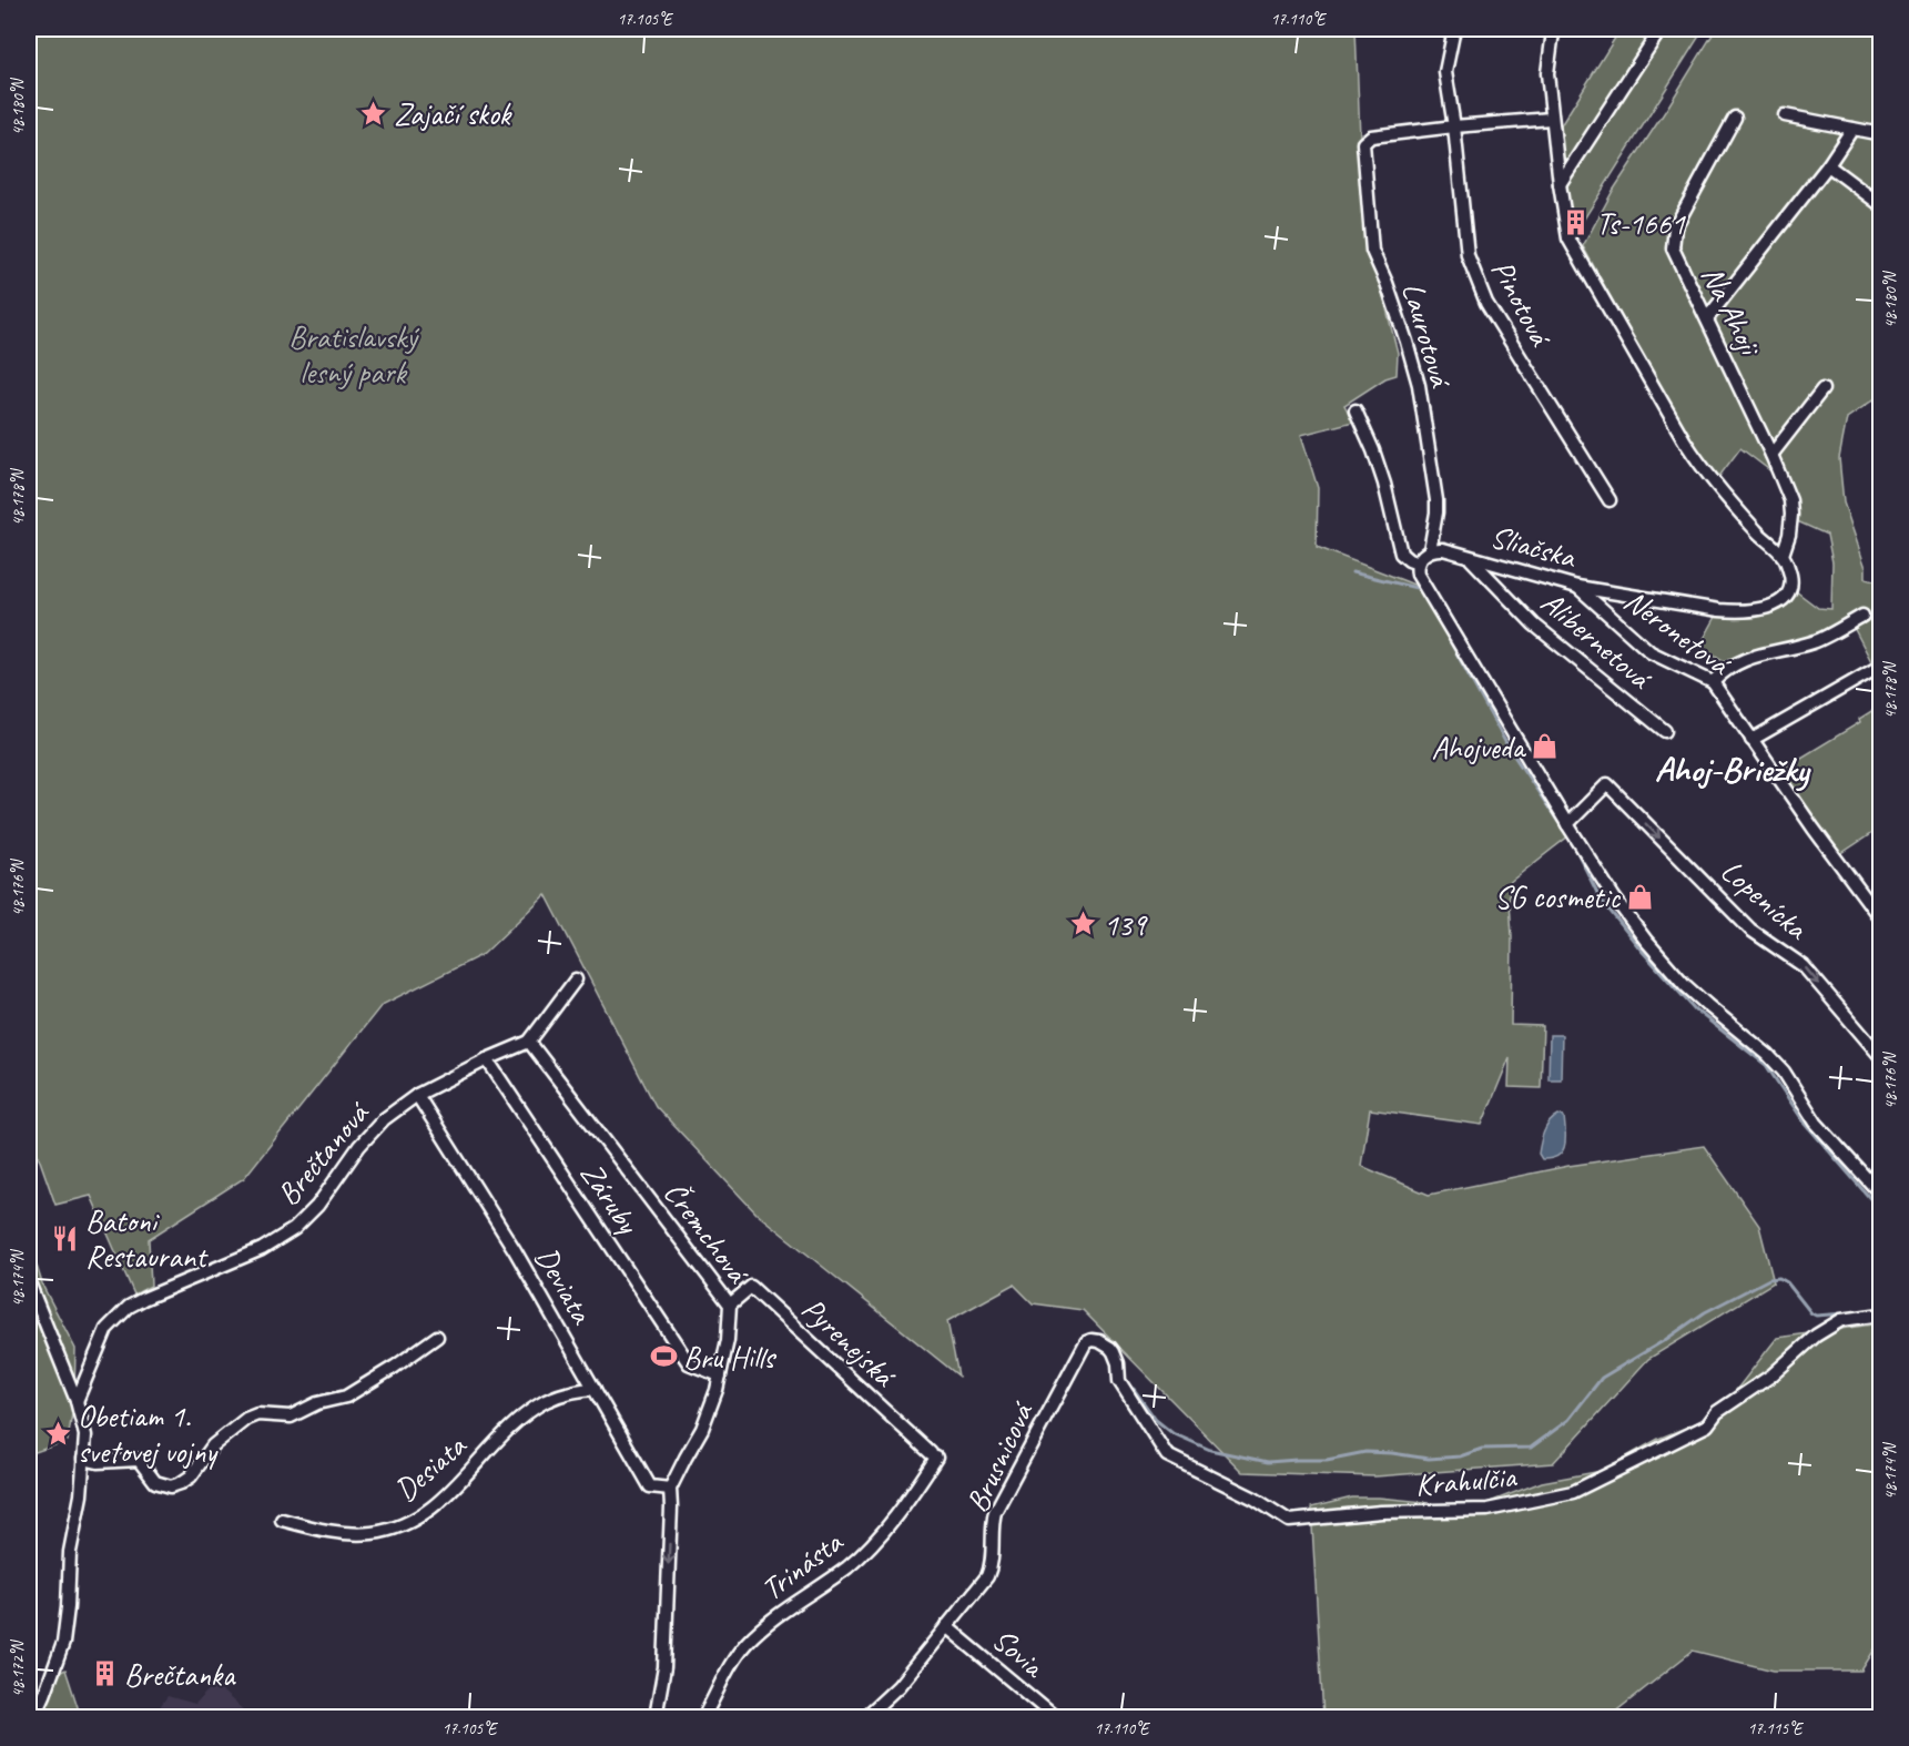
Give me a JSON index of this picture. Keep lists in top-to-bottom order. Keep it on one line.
{"streets":{"street":["Pinotová","Na Ahoji","Laurotová","Sliačska","Neronetová","Alibernetová","Lopenícka","Brečtanová","Záruby","Čremchová","Deviata","Pyrenejská","Brusnicová","Desiata","Krahulčia","Trinásta","Sovia"]},"crossings":[["Pinotová","Laurotová"],["Na Ahoji","Sliačska"],["Laurotová","Sliačska"],["Sliačska","Neronetová"],["Sliačska","Alibernetová"],["Brečtanová","Záruby"],["Brečtanová","Čremchová"],["Brečtanová","Deviata"],["Záruby","Čremchová"],["Čremchová","Deviata"],["Čremchová","Pyrenejská"],["Deviata","Desiata"],["Pyrenejská","Trinásta"],["Brusnicová","Krahulčia"],["Brusnicová","Sovia"]],"districts":["Ahoj-Briežky"],"parks":["Bratislavský lesný park"],"places":{"place":["Zajačí skok","139","Obetiam 1. svetovej vojny"],"building":["Ts-1661","Brečtanka"],"shop":["Ahojveda","SG cosmetic"],"restaurant":["Batoni Restaurant"],"sports":["Bru Hills"]},"coordinates":["17.105°E","17.110°E","48.180°N","48.178°N","48.176°N","48.174°N","48.172°N","17.115°E"]}
